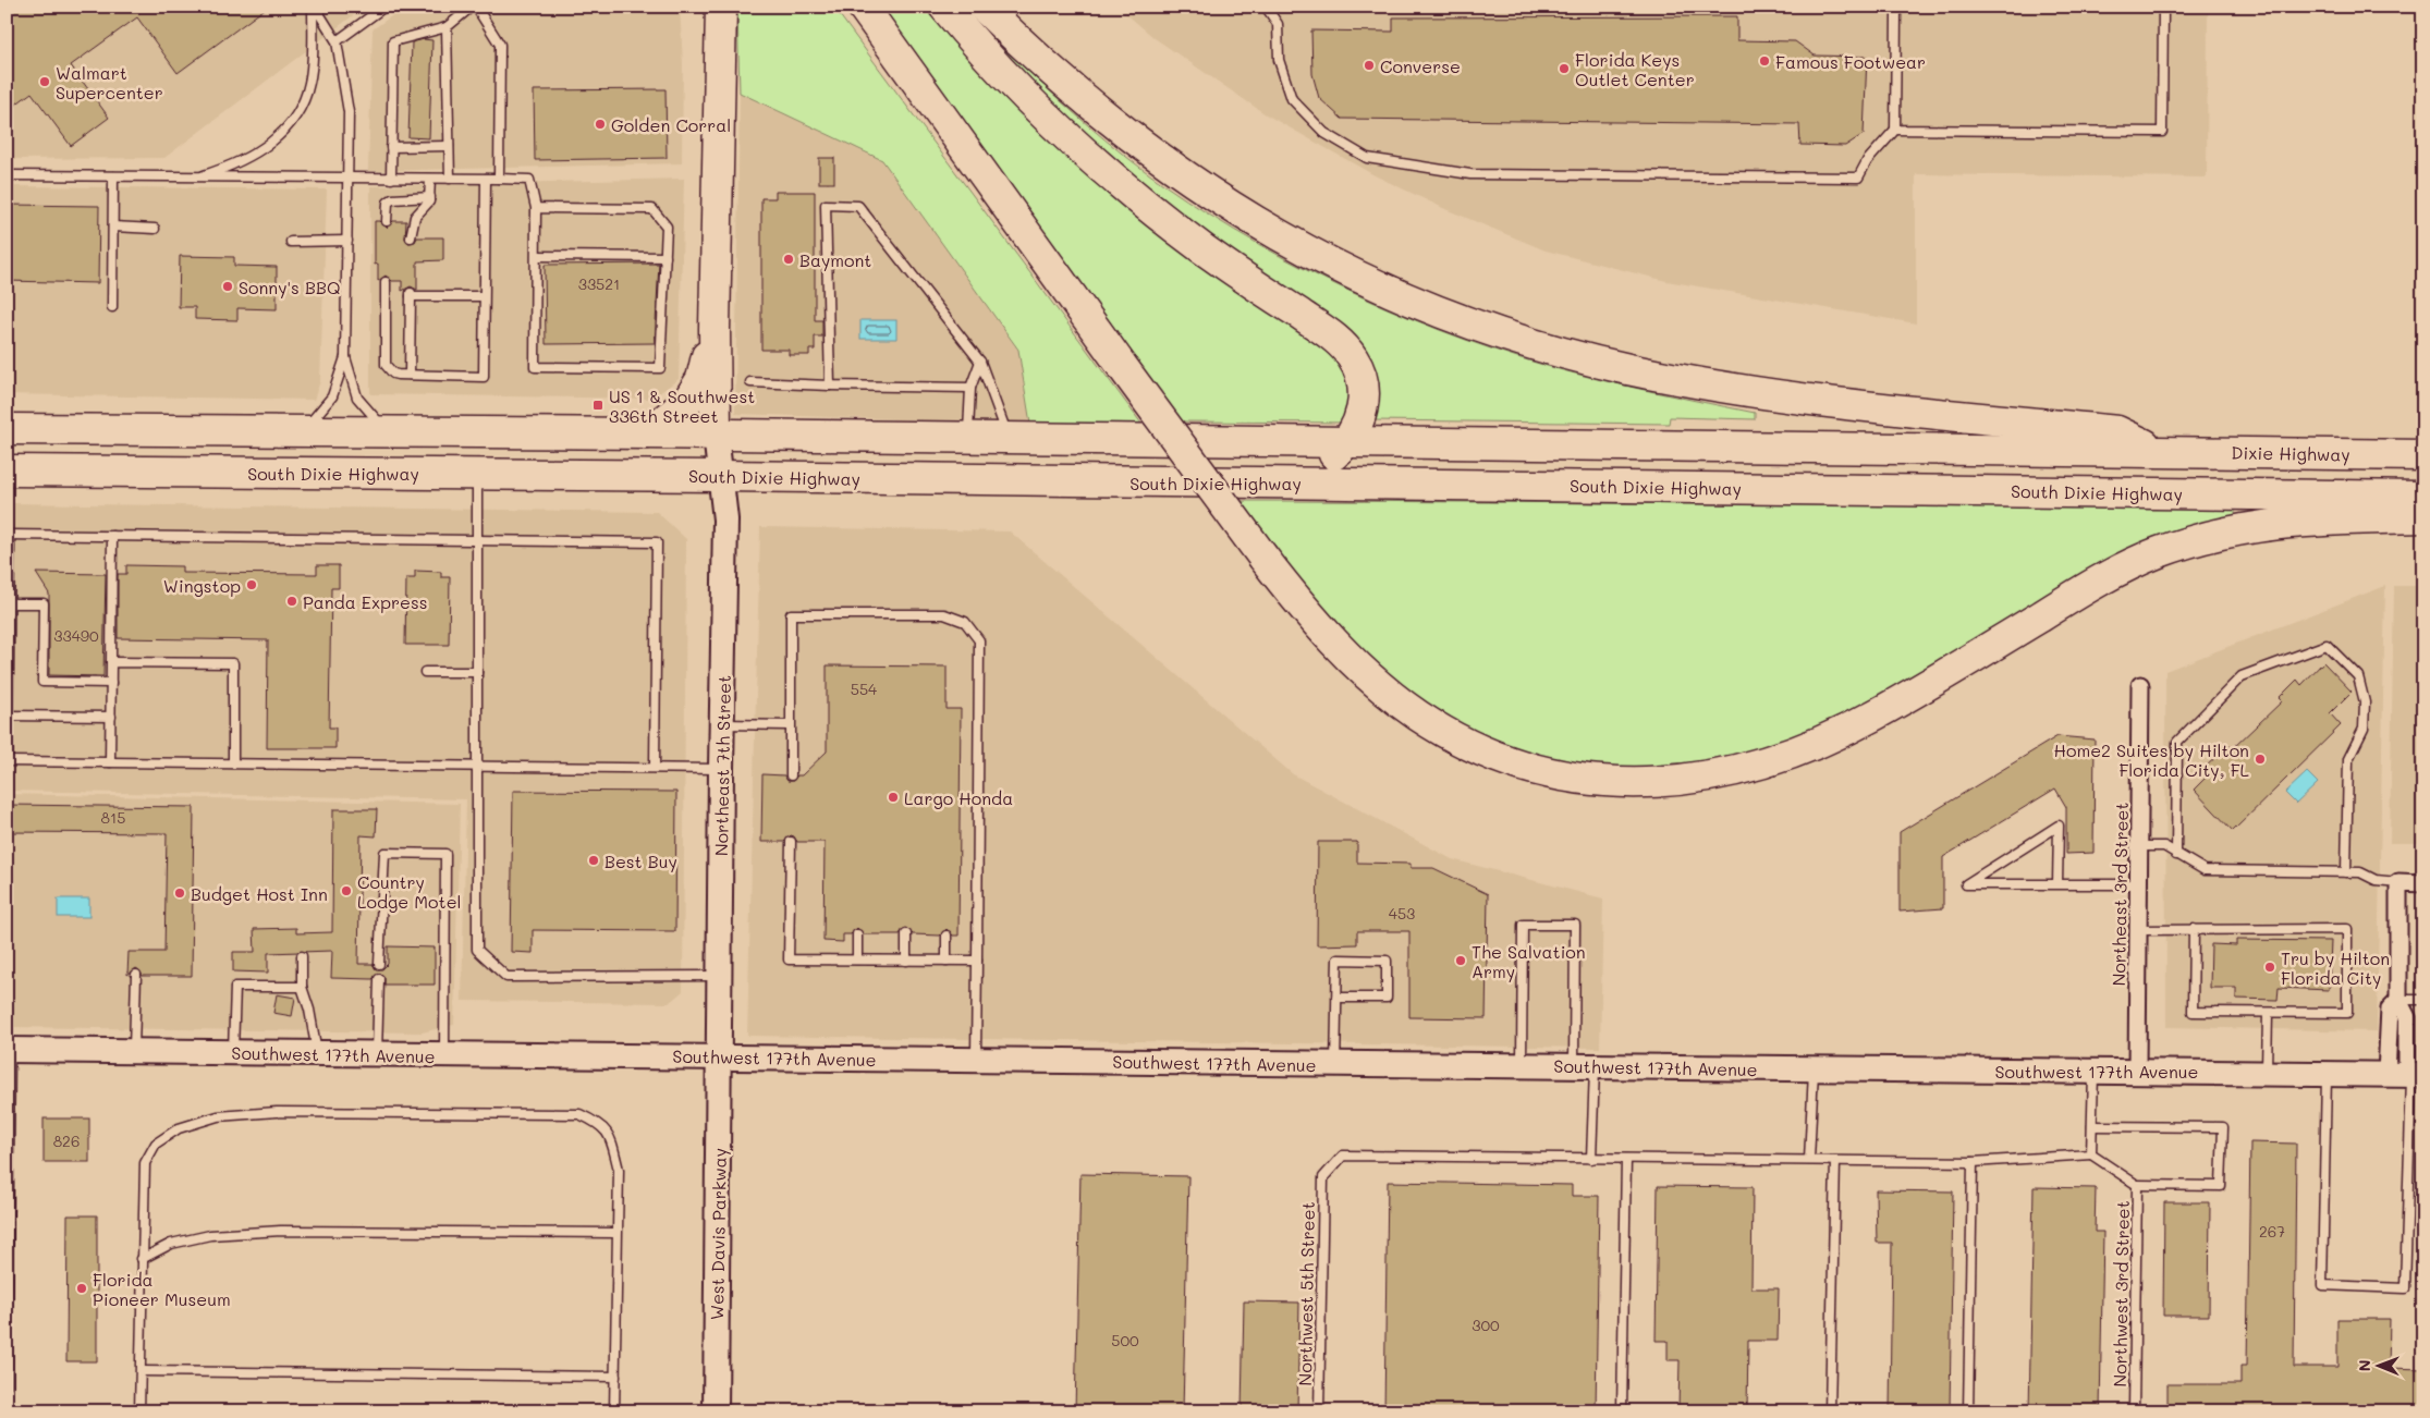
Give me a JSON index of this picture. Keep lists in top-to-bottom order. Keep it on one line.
{"streets":{"highway":["Dixie Highway","South Dixie Highway"],"main road":["Northeast 7th Street","Southwest 177th Avenue","West Davis Parkway"],"street":["Northeast 3rd Street"],"lane":["Northwest 5th Street","Northwest 3rd Street"]},"crossings":[["South Dixie Highway","Northeast 7th Street"],["Northeast 7th Street","Southwest 177th Avenue"],["Northeast 7th Street","West Davis Parkway"],["Northeast 3rd Street","Southwest 177th Avenue"],["Southwest 177th Avenue","West Davis Parkway"]],"places":{"other":["Famous Footwear","Converse","Florida Keys Outlet Center","Walmart Supercenter","Golden Corral","Baymont","Sonny's BBQ","Wingstop","Panda Express","Home2 Suites by Hilton Florida City, FL","Largo Honda","Best Buy","Country Lodge Motel","Budget Host Inn","The Salvation Army","Tru by Hilton Florida City","Florida Pioneer Museum"],"transit":["US 1 & Southwest 336th Street"]},"house_numbers":["33521","33490","554","815","453","826","267","300","500"],"north":"left"}
